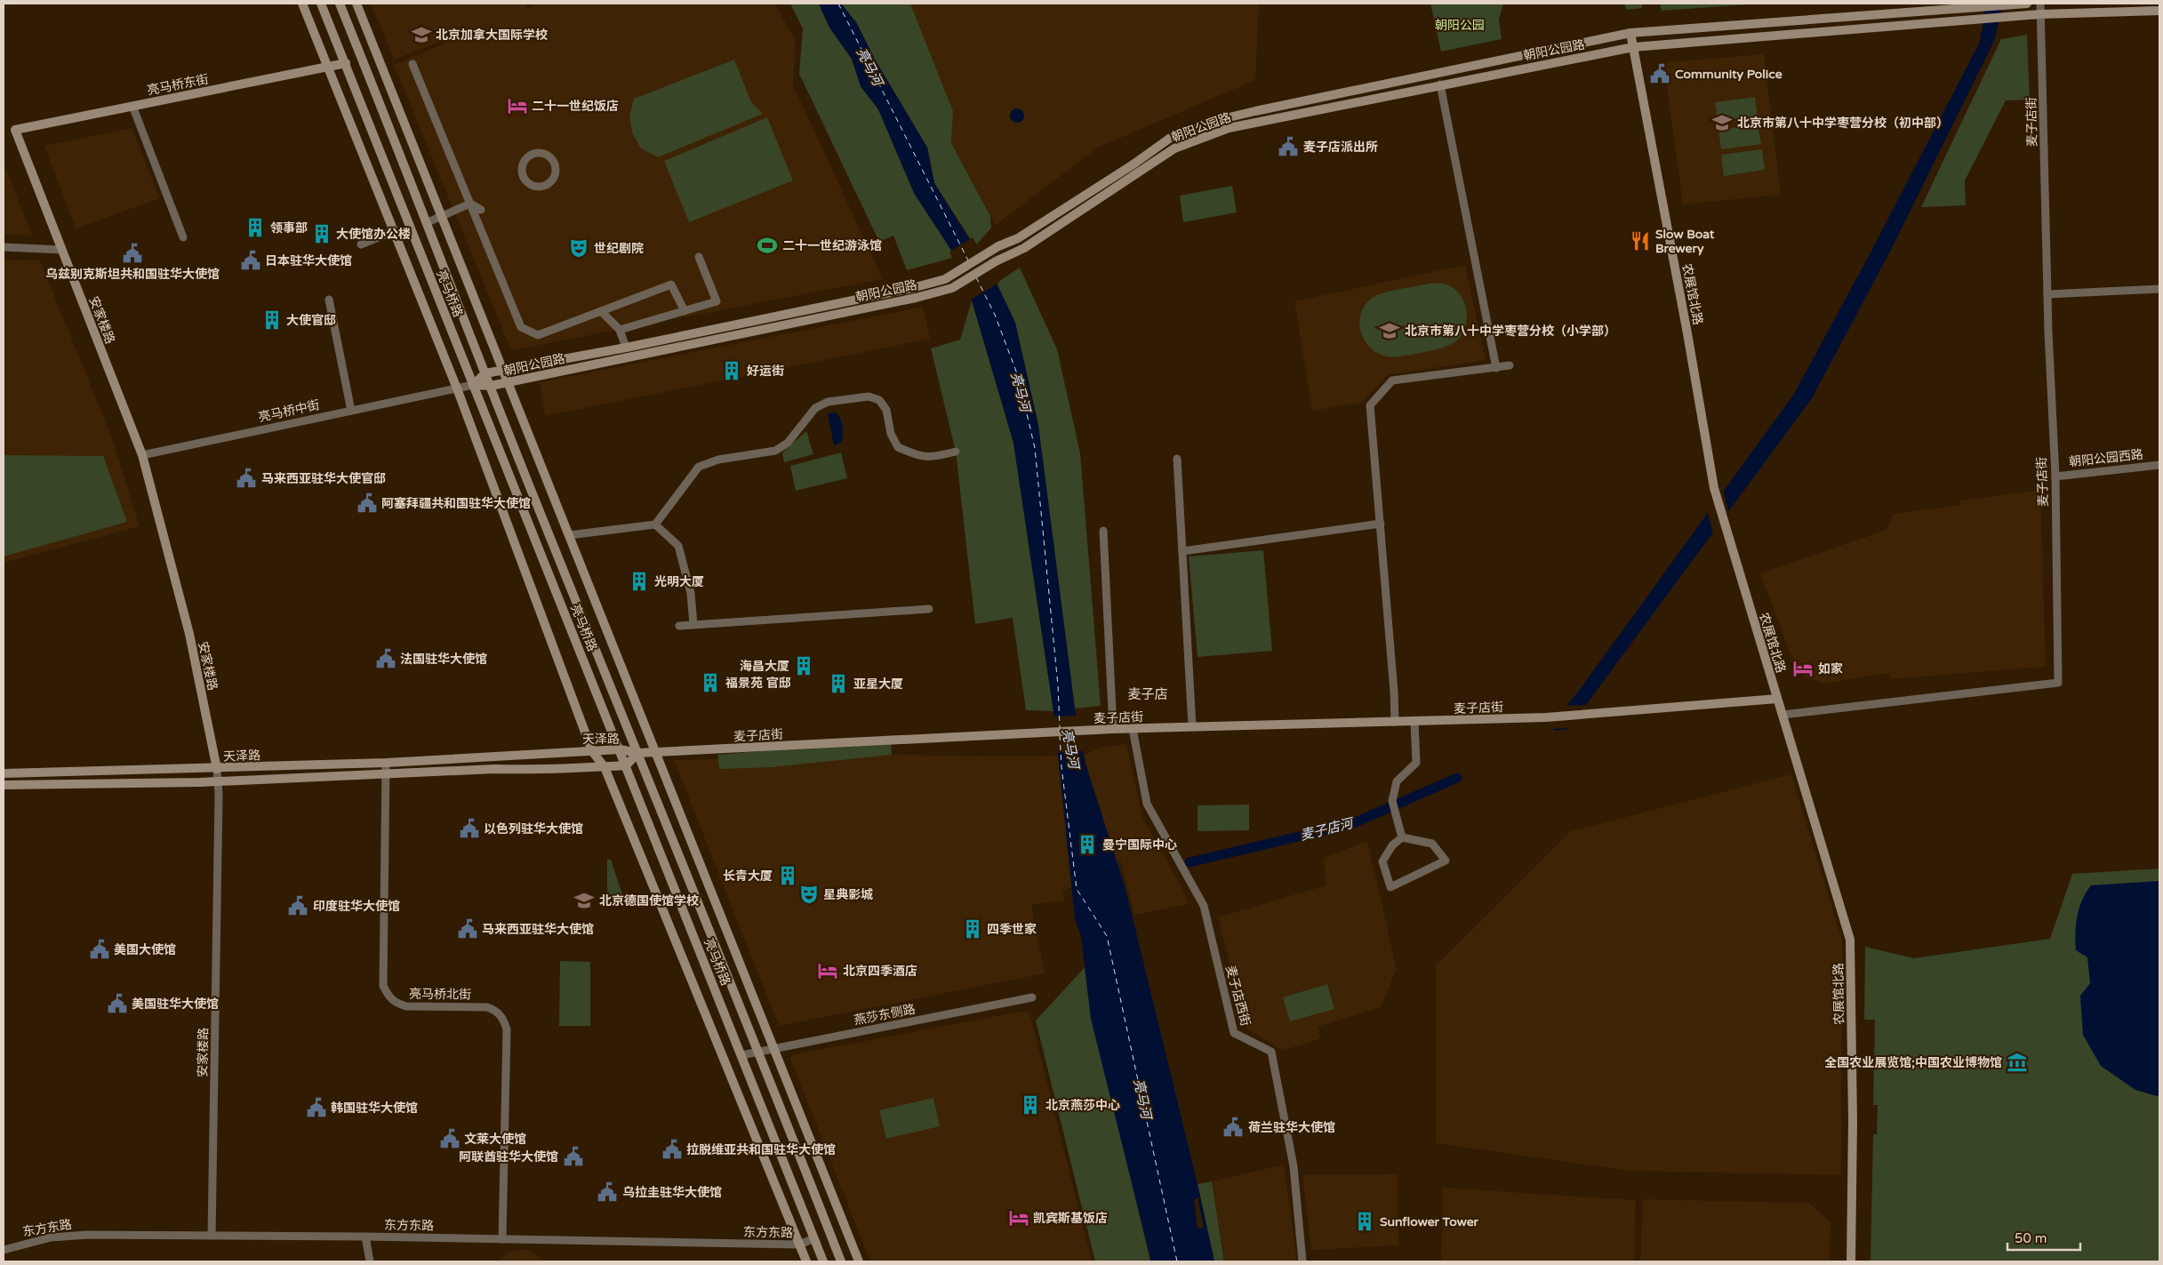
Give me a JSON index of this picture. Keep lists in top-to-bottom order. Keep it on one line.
{"streets":{"street":["朝阳公园路","亮马桥东街","麦子店街","亮马桥路","农展馆北路","安家楼路","亮马桥中街","朝阳公园西路","天泽路","亮马桥北街","麦子店西街","燕莎东侧路","东方东路"]},"crossings":[["朝阳公园路","麦子店街"],["朝阳公园路","亮马桥路"],["朝阳公园路","农展馆北路"],["朝阳公园路","亮马桥中街"],["亮马桥东街","亮马桥路"],["亮马桥东街","安家楼路"],["麦子店街","亮马桥路"],["麦子店街","农展馆北路"],["麦子店街","朝阳公园西路"],["麦子店街","天泽路"],["麦子店街","麦子店西街"],["亮马桥路","亮马桥中街"],["亮马桥路","天泽路"],["亮马桥路","燕莎东侧路"],["亮马桥路","东方东路"],["安家楼路","亮马桥中街"],["安家楼路","天泽路"],["安家楼路","东方东路"],["天泽路","亮马桥北街"],["亮马桥北街","东方东路"]],"districts":["麦子店"],"water":["亮马河","麦子店河"],"parks":["朝阳公园"],"places":{"school or university":["北京加拿大国际学校","北京市第八十中学枣营分校（初中部）","北京市第八十中学枣营分校（小学部）","北京德国使馆学校"],"public building":["Community Police","麦子店派出所","乌兹别克斯坦共和国驻华大使馆","日本驻华大使馆","马来西亚驻华大使官邸","阿塞拜疆共和国驻华大使馆","法国驻华大使馆","以色列驻华大使馆","印度驻华大使馆","马来西亚驻华大使馆","美国大使馆","美国驻华大使馆","韩国驻华大使馆","荷兰驻华大使馆","文莱大使馆","拉脱维亚共和国驻华大使馆","阿联酋驻华大使馆","乌拉圭驻华大使馆"],"hotel":["二十一世纪饭店","如家","北京四季酒店","凯宾斯基饭店"],"building":["领事部","大使馆办公楼","大使官邸","好运街","光明大厦","海昌大厦","福景苑 官邸","亚星大厦","曼宁国际中心","长青大厦","四季世家","北京燕莎中心","Sunflower Tower"],"restaurant":["Slow Boat Brewery"],"sports":["二十一世纪游泳馆"],"theatre":["世纪剧院","星典影城"],"museum":["全国农业展览馆;中国农业博物馆"]},"scale_bar":"50 m"}
